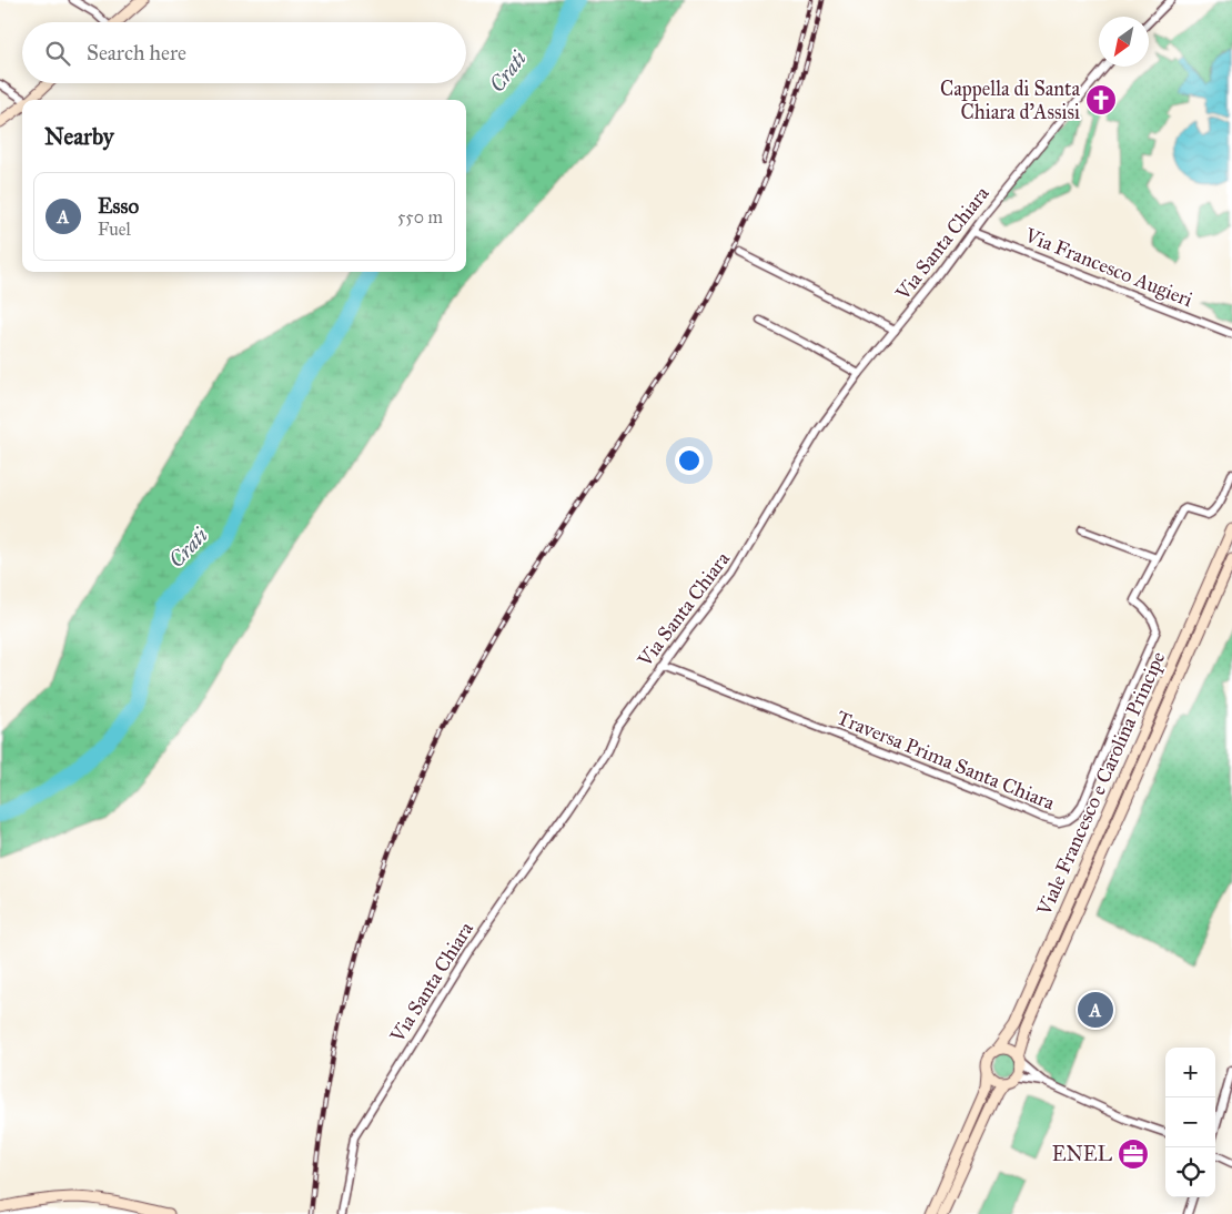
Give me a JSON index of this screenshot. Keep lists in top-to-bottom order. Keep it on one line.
{"streets":{"street":["Via Santa Chiara","Via Francesco Augieri","Traversa Prima Santa Chiara","Viale Francesco e Carolina Principe"]},"crossings":[["Via Santa Chiara","Via Francesco Augieri"],["Via Santa Chiara","Traversa Prima Santa Chiara"]],"water":["Crati"],"places":{"church":["Cappella di Santa Chiara d'Assisi"],"office":["ENEL"]},"north":"bottom left","page":{"search":"Search here","heading":"Nearby","list":[{"mark":"A","name":"Esso","note":"Fuel","value":"550 m"}],"pins":"A","map_buttons":["+","−"]}}
